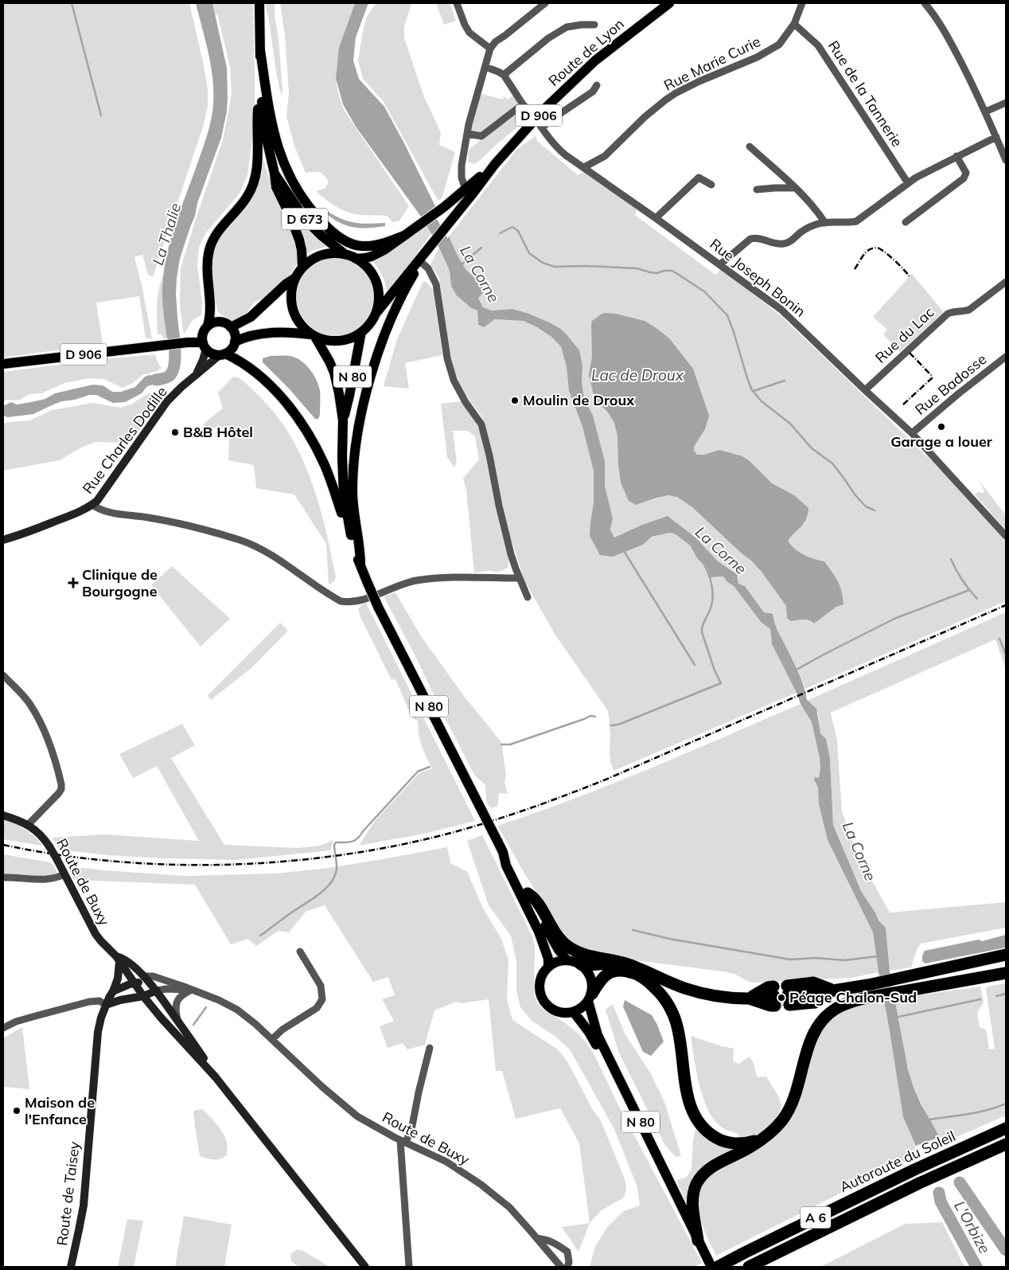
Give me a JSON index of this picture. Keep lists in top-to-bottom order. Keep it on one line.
{"streets":{"highway":["Autoroute du Soleil","A 6"],"main road":["Route de Lyon","D 906","D 673","N 80","Rue Charles Dodille","Route de Buxy","Route de Taisey"],"street":["Rue Marie Curie","Rue de la Tannerie","Rue Joseph Bonin","Rue du Lac","Rue Badosse"]},"crossings":[["Route de Lyon","D 673"],["Route de Lyon","N 80"],["Rue Marie Curie","Rue de la Tannerie"],["Rue Marie Curie","Rue Joseph Bonin"],["D 906","Rue Charles Dodille"],["D 673","N 80"],["Rue Joseph Bonin","Rue du Lac"],["Rue Joseph Bonin","Rue Badosse"],["Route de Buxy","Route de Taisey"]],"water":["La Thalie","La Corne","Lac de Droux","L'Orbize"],"places":{"other":["Moulin de Droux","Garage a louer","B&B Hôtel","Péage Chalon-Sud","Maison de l'Enfance"],"health":["Clinique de Bourgogne"]}}
